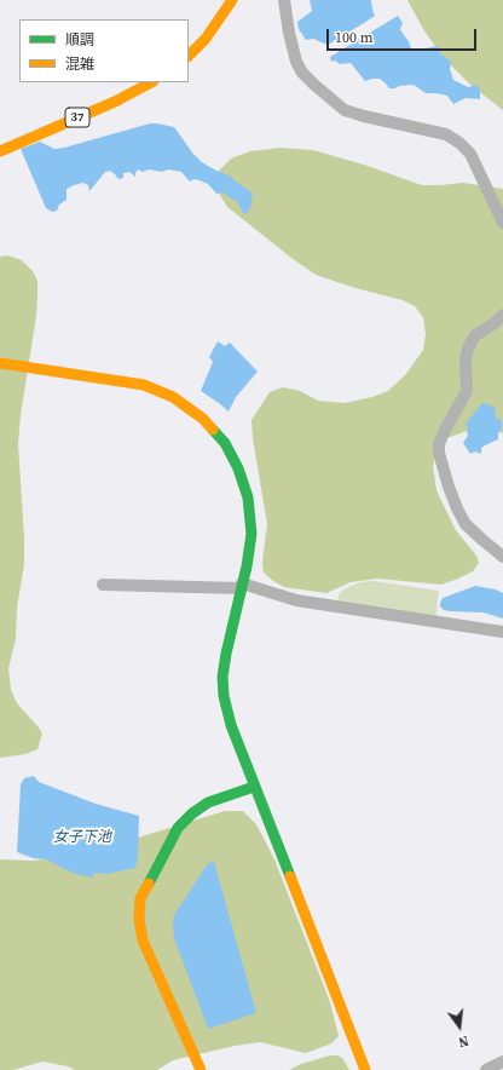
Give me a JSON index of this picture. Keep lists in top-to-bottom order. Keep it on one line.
{"streets":{"street":["37"]},"water":["女子下池"],"legend":["順調","混雑"],"scale_bar":"100 m","north":"bottom"}
